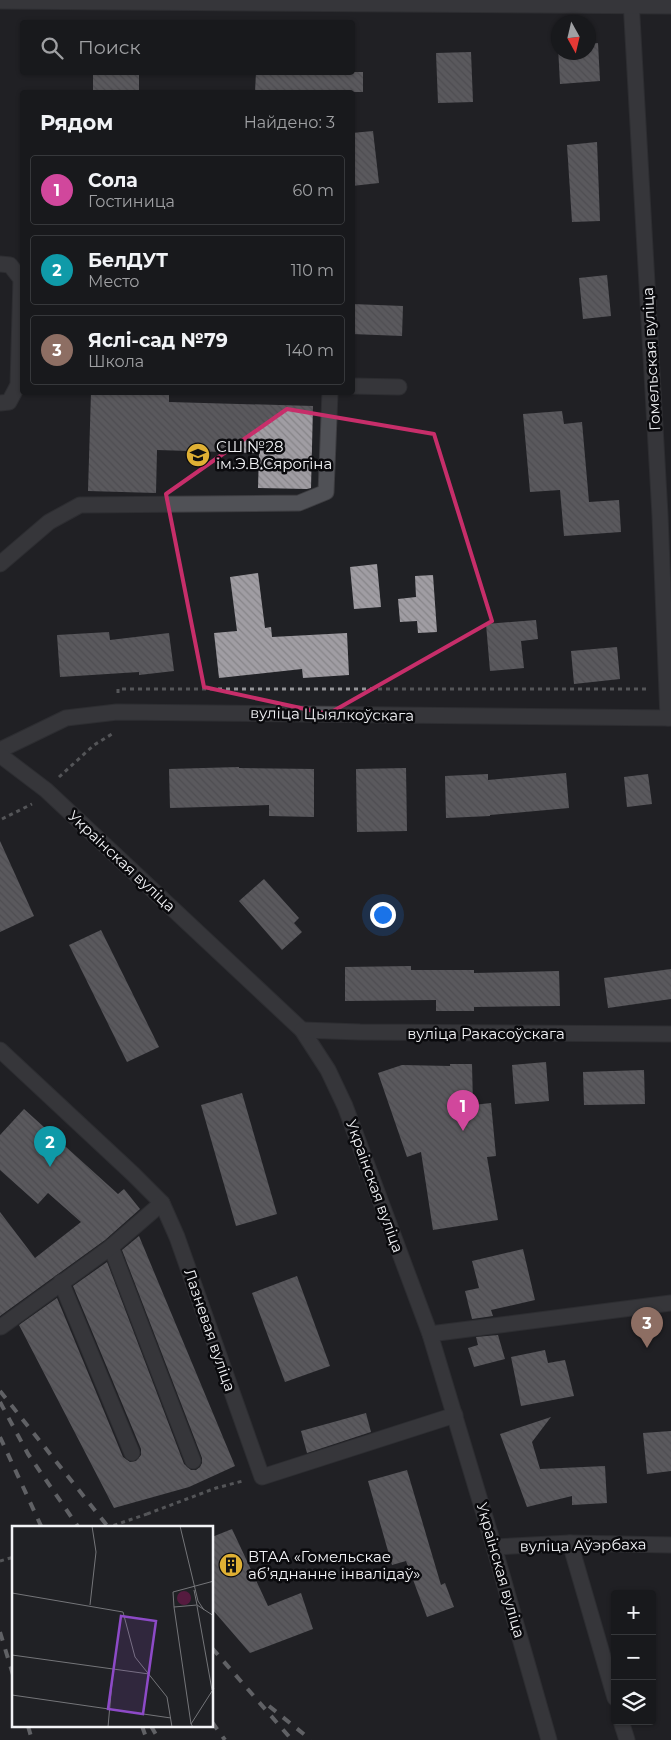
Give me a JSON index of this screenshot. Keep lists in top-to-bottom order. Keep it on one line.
{"streets":{"street":["Гомельская вуліца","вуліца Цыялкоўскага","Украінская вуліца","вуліца Ракасоўскага","Лазневая вуліца","вуліца Аўэрбаха"]},"crossings":[["Гомельская вуліца","вуліца Цыялкоўскага"],["Украінская вуліца","вуліца Ракасоўскага"],["Украінская вуліца","вуліца Аўэрбаха"]],"places":{"school or university":["СШ №28 ім.Э.В.Сярогіна"],"building":["ВТАА «Гомельскае абʼяднанне інвалідаў»"]},"north":"bottom","page":{"search":"Поиск","heading":["Рядом","Найдено: 3"],"list":[{"mark":"1","name":"Сола","note":"Гостиница","value":"60 m"},{"mark":"2","name":"БелДУТ","note":"Место","value":"110 m"},{"mark":"3","name":"Яслі-сад №79","note":"Школа","value":"140 m"}],"pins":["1","2","3"],"map_buttons":["+","−"]}}
